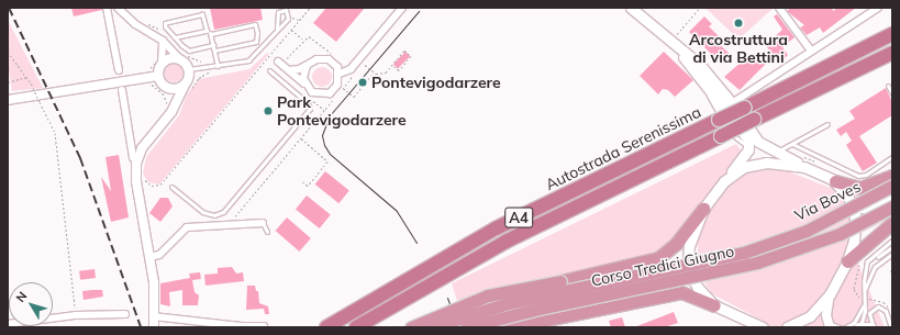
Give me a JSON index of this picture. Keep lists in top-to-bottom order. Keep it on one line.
{"streets":{"highway":["Autostrada Serenissima","Via Boves","A4","Corso Tredici Giugno"]},"crossings":[["Via Boves","Corso Tredici Giugno"]],"places":["Arcostruttura di via Bettini","Pontevigodarzere","Park Pontevigodarzere"],"north":"top left"}
